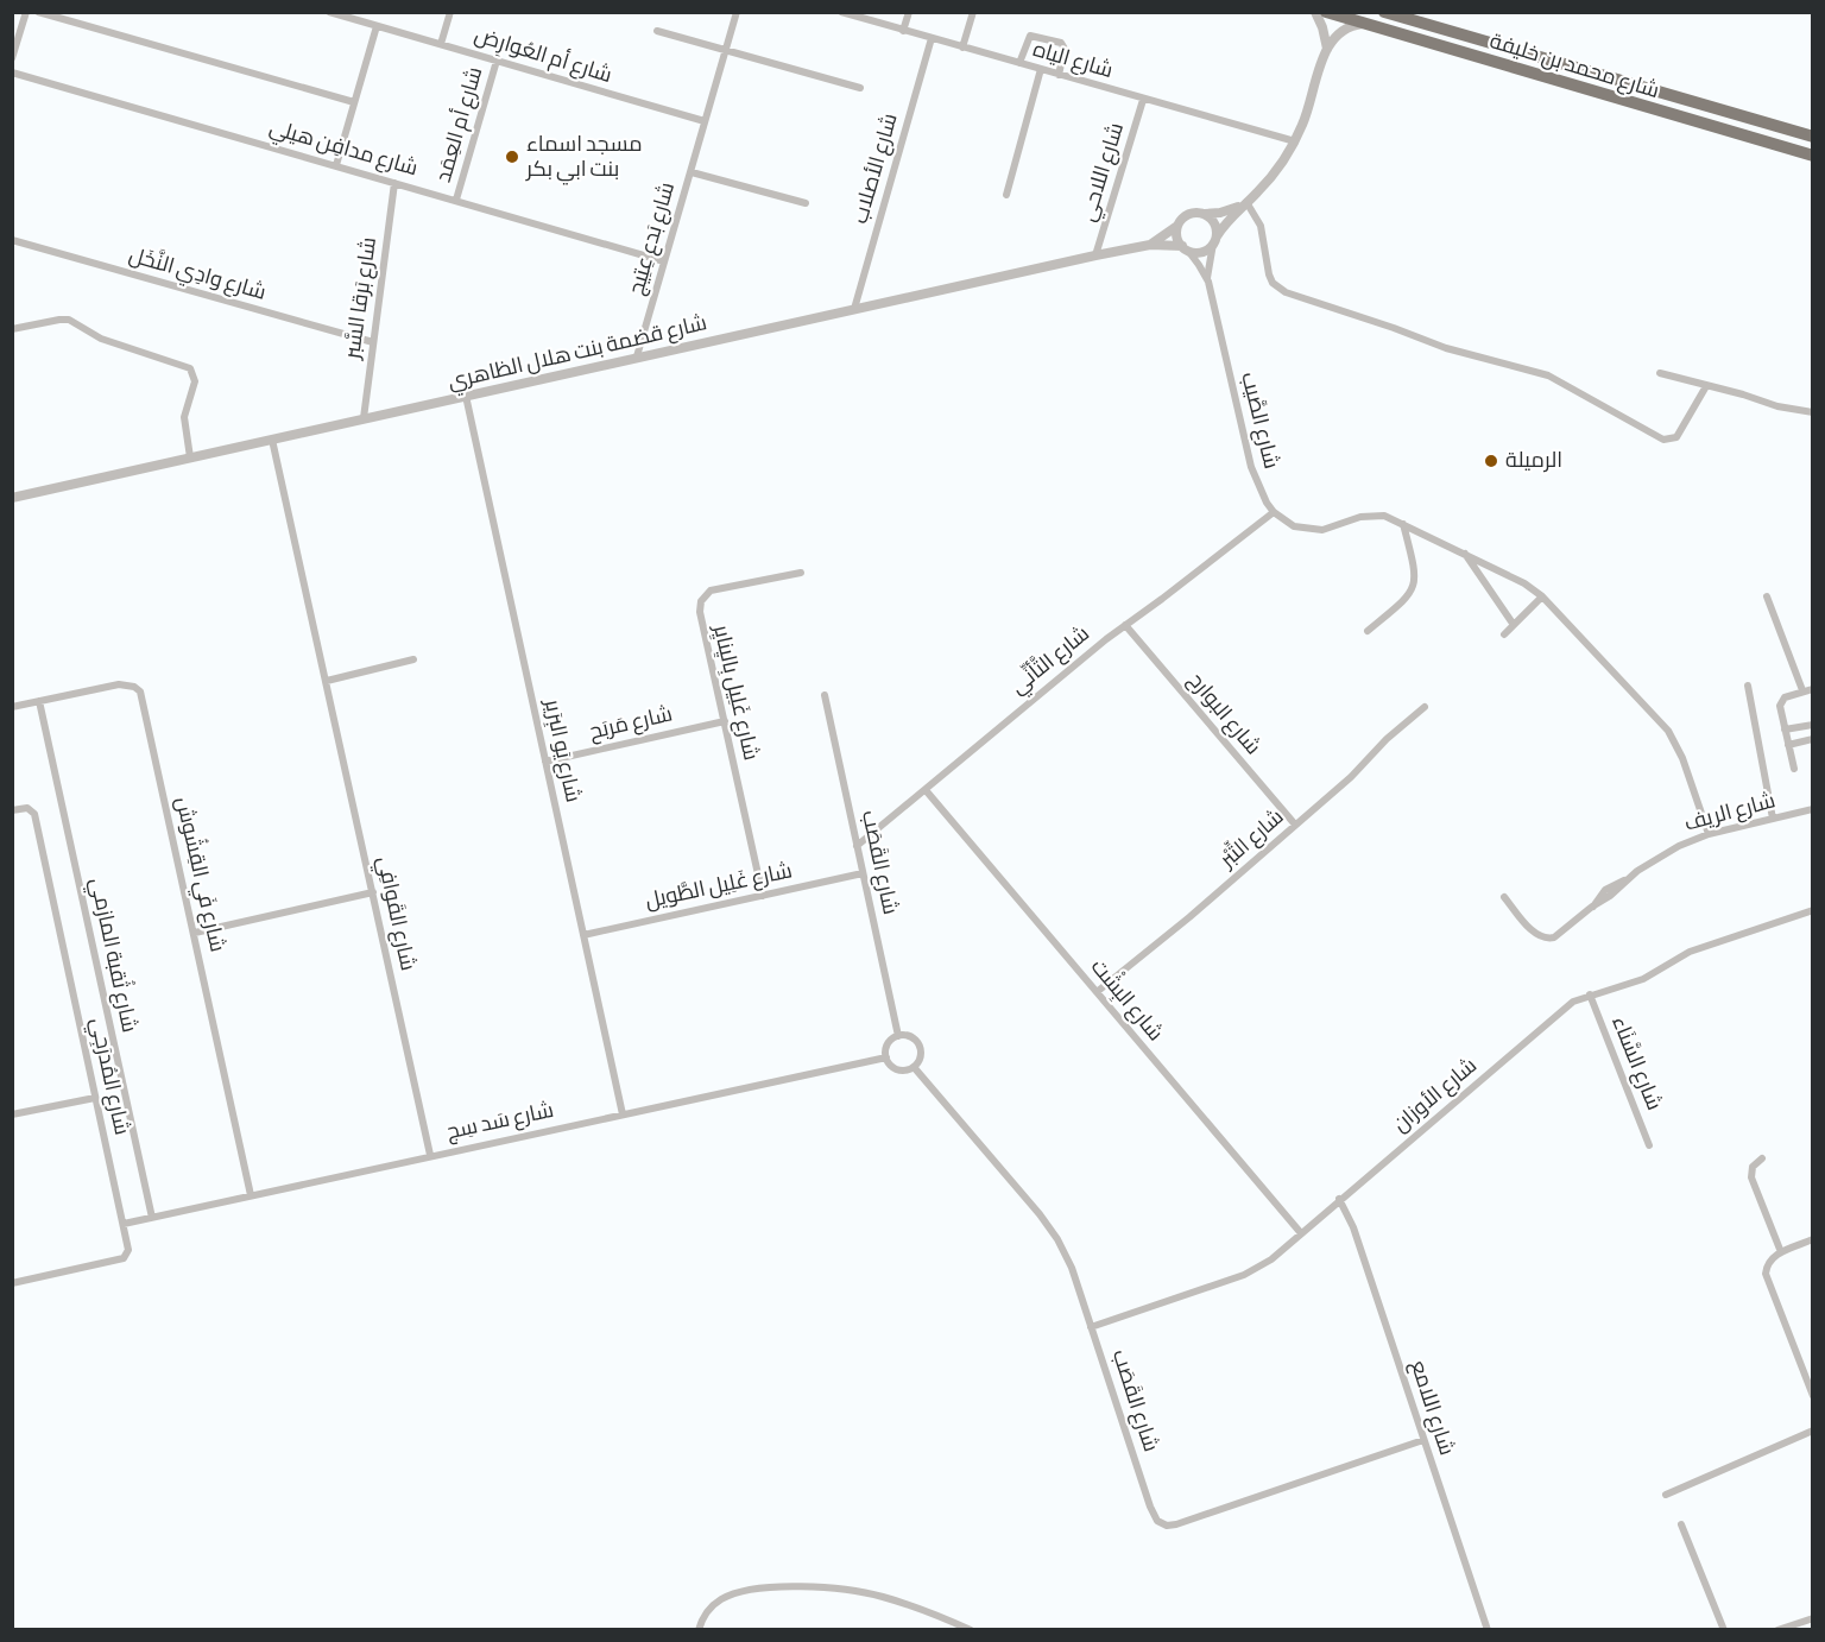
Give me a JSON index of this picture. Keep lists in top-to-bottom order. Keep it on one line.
{"streets":{"highway":["شارع محمد بن خليفة"],"street":["شارع أم العُوارِض","شارع الياه","شارع أم العِمَد","شارع مدافِن هيلي","شارع الأصلاب","شارع اللاحي","شارع بَدع عِتِيج","شارع وادِي النَّخَل","شارع بَرقا السَّبر","شارع قضمة بنت هلال الظاهري","شارع الصَّيب","شارع التَّأنِّي","شارع غَلِيل بِاليِنايِر","شارع البوارح","شارع مَربَح","شارع يَو البِرَير","شارع الريف","شارع التِّبْر","شارع القَصَب","شارع فَي القِشُوش","شارع غَلِيل الطَّويل","شارع القَوافِي","شارع ثُقبة المازمي","شارع البِشْت","شارع السَّنَاء","شارع المُدرَجِي","شارع الأوزان","شارع سَد سِج","شارع اللامع"]},"crossings":[["شارع أم العُوارِض","شارع أم العِمَد"],["شارع أم العُوارِض","شارع بَدع عِتِيج"],["شارع الياه","شارع الأصلاب"],["شارع الياه","شارع اللاحي"],["شارع أم العِمَد","شارع مدافِن هيلي"],["شارع مدافِن هيلي","شارع بَدع عِتِيج"],["شارع مدافِن هيلي","شارع بَرقا السَّبر"],["شارع الأصلاب","شارع قضمة بنت هلال الظاهري"],["شارع اللاحي","شارع قضمة بنت هلال الظاهري"],["شارع بَدع عِتِيج","شارع قضمة بنت هلال الظاهري"],["شارع وادِي النَّخَل","شارع بَرقا السَّبر"],["شارع بَرقا السَّبر","شارع قضمة بنت هلال الظاهري"],["شارع قضمة بنت هلال الظاهري","شارع الصَّيب"],["شارع قضمة بنت هلال الظاهري","شارع يَو البِرَير"],["شارع قضمة بنت هلال الظاهري","شارع القَوافِي"],["شارع الصَّيب","شارع التَّأنِّي"],["شارع التَّأنِّي","شارع البوارح"],["شارع التَّأنِّي","شارع القَصَب"],["شارع التَّأنِّي","شارع البِشْت"],["شارع غَلِيل بِاليِنايِر","شارع مَربَح"],["شارع غَلِيل بِاليِنايِر","شارع غَلِيل الطَّويل"],["شارع البوارح","شارع التِّبْر"],["شارع مَربَح","شارع يَو البِرَير"],["شارع يَو البِرَير","شارع غَلِيل الطَّويل"],["شارع يَو البِرَير","شارع سَد سِج"],["شارع التِّبْر","شارع البِشْت"],["شارع القَصَب","شارع غَلِيل الطَّويل"],["شارع القَصَب","شارع الأوزان"],["شارع القَصَب","شارع سَد سِج"],["شارع القَصَب","شارع اللامع"],["شارع فَي القِشُوش","شارع ثُقبة المازمي"],["شارع فَي القِشُوش","شارع سَد سِج"],["شارع القَوافِي","شارع سَد سِج"],["شارع ثُقبة المازمي","شارع سَد سِج"],["شارع البِشْت","شارع الأوزان"],["شارع السَّنَاء","شارع الأوزان"],["شارع المُدرَجِي","شارع سَد سِج"],["شارع الأوزان","شارع اللامع"]],"places":["مسجد اسماء بنت ابي بكر","الرميلة"]}
